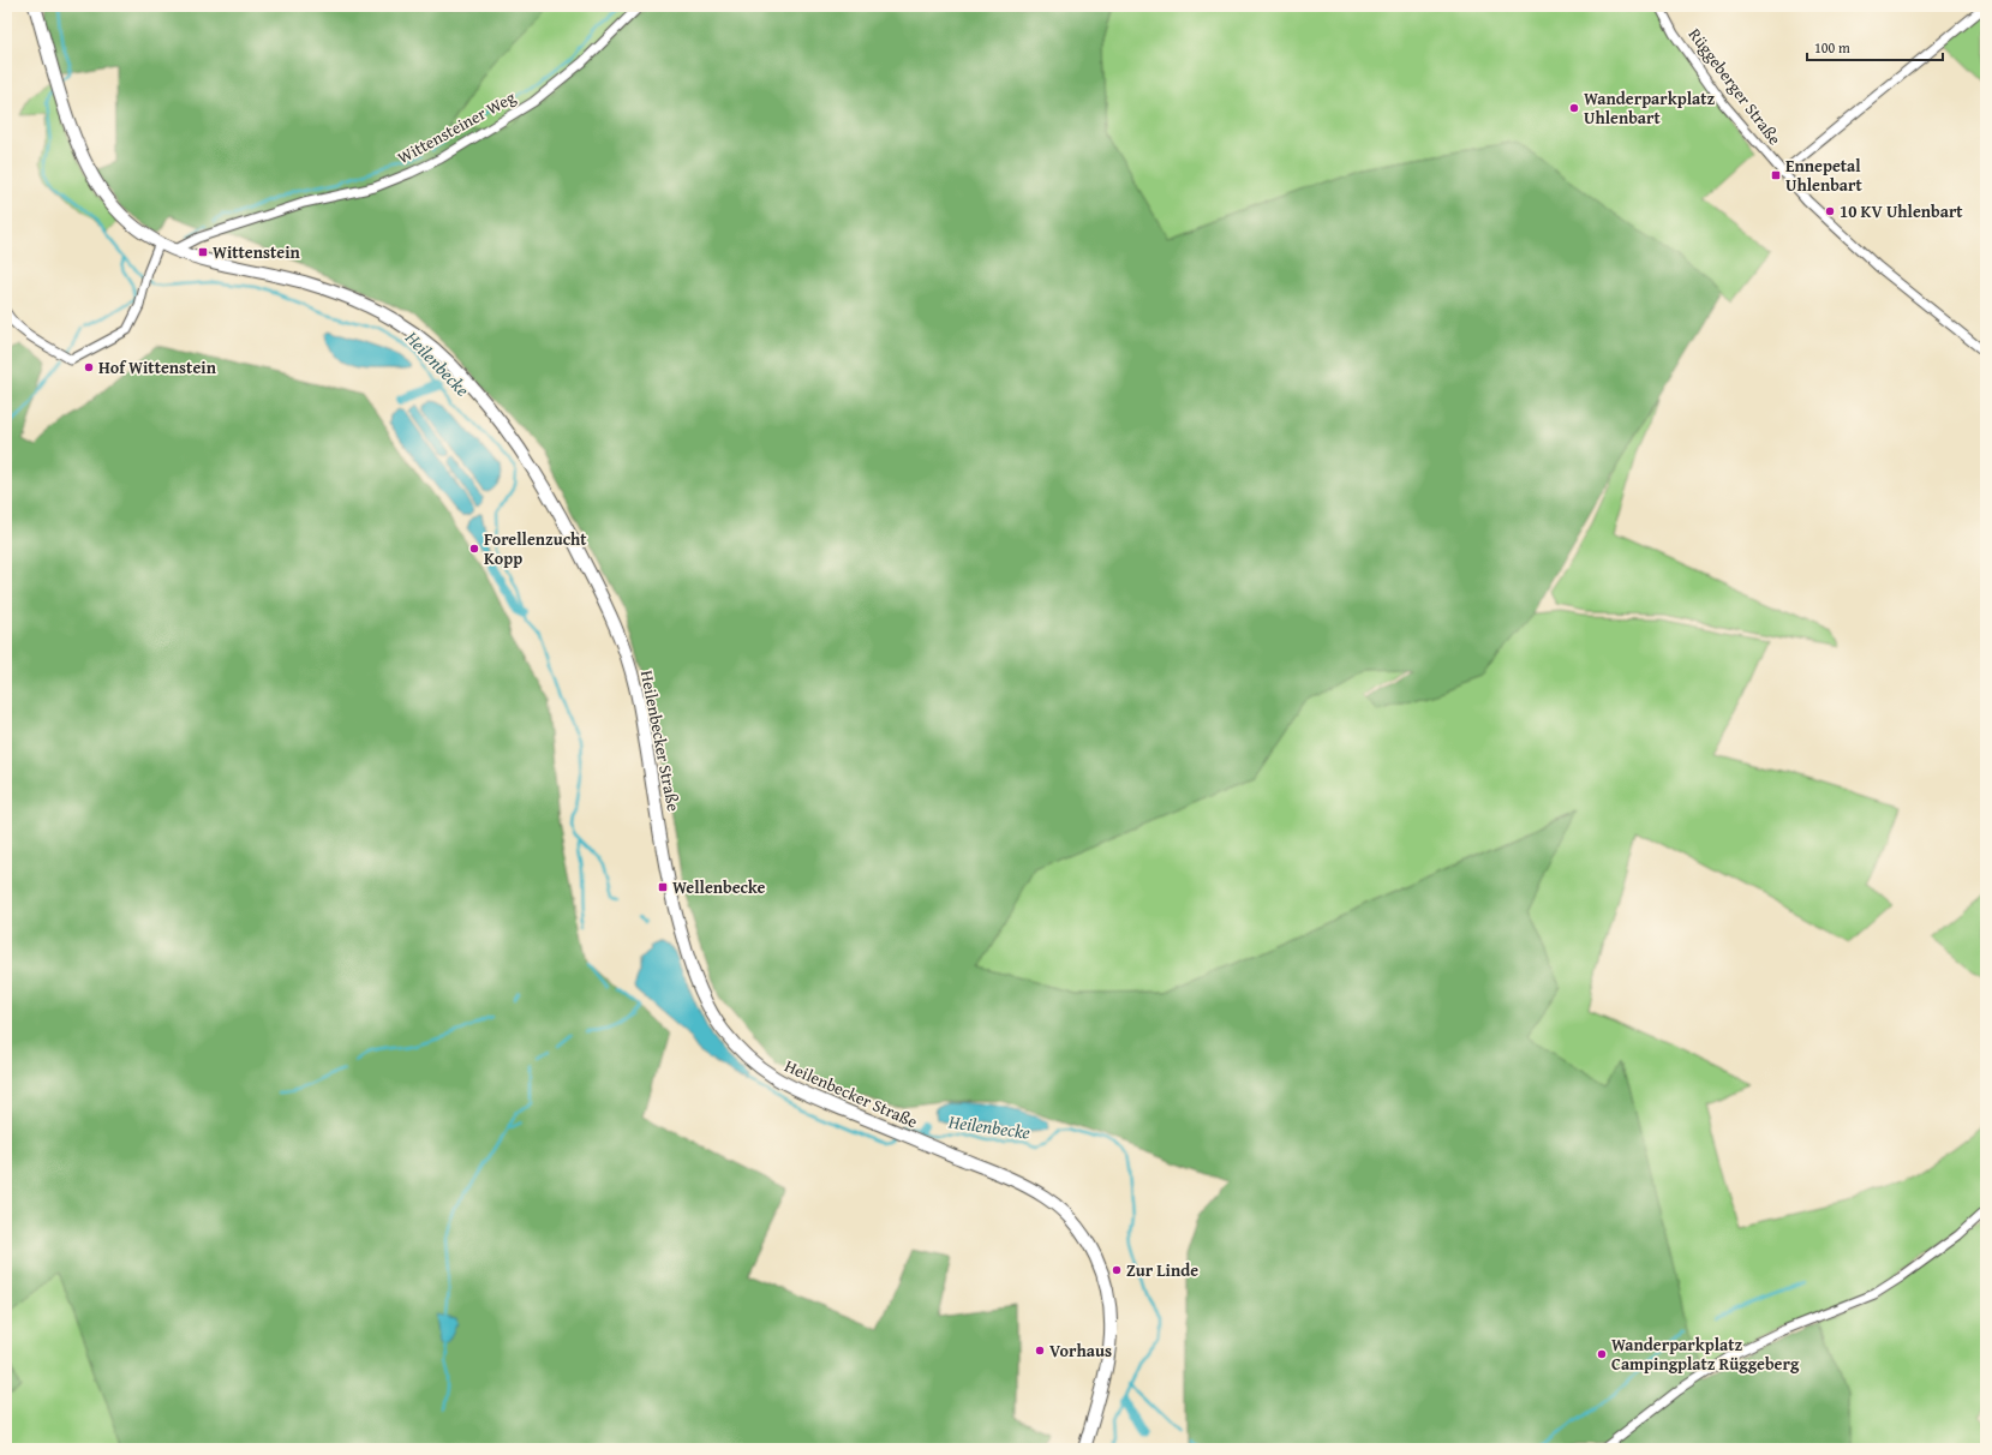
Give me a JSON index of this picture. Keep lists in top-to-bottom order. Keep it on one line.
{"streets":{"main road":["Heilenbecker Straße"],"street":["Rüggeberger Straße","Wittensteiner Weg"]},"crossings":[["Wittensteiner Weg","Heilenbecker Straße"]],"water":["Heilenbecke"],"places":{"other":["Wanderparkplatz Uhlenbart","10 KV Uhlenbart","Hof Wittenstein","Forellenzucht Kopp","Zur Linde","Vorhaus","Wanderparkplatz Campingplatz Rüggeberg"],"transit":["Ennepetal Uhlenbart","Wittenstein","Wellenbecke"]},"scale_bar":"100 m"}
